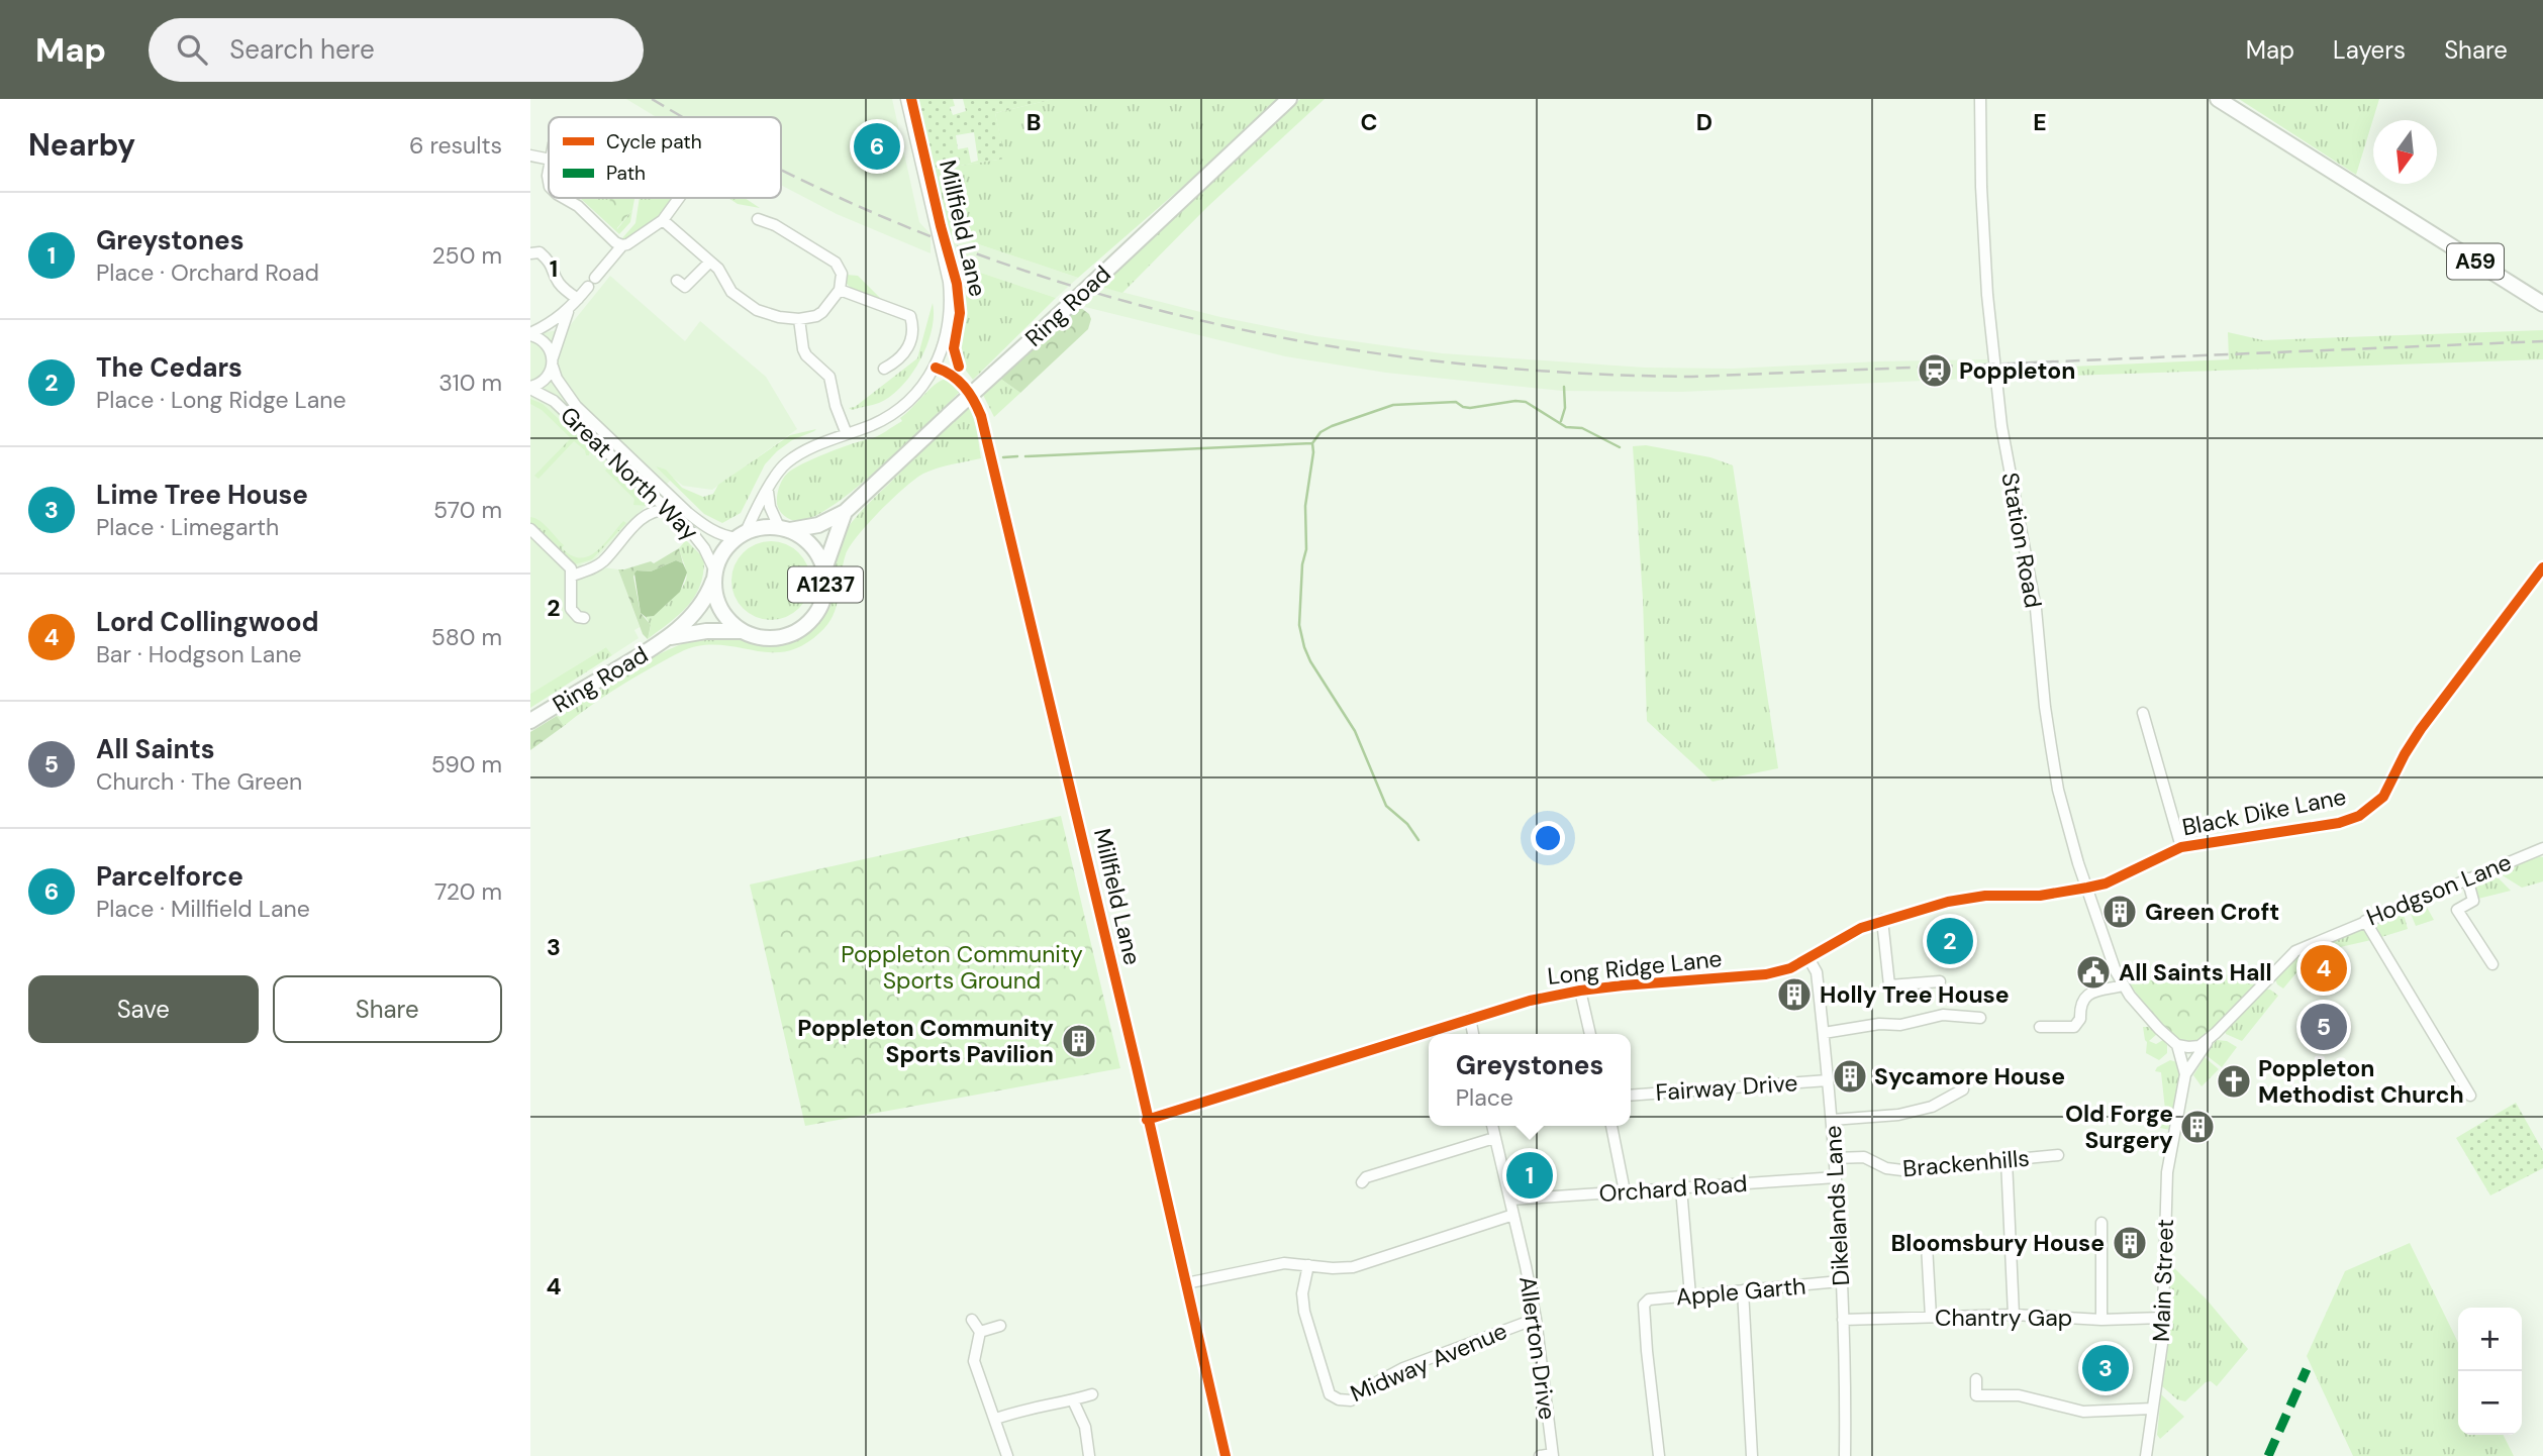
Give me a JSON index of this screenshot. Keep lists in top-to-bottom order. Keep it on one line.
{"streets":{"highway":["A59","Ring Road","A1237"],"street":["Millfield Lane","Great North Way","Station Road","Black Dike Lane","Hodgson Lane","Long Ridge Lane","Fairway Drive","Brackenhills","Orchard Road","Dikelands Lane","Main Street","Apple Garth","Chantry Gap","Allerton Drive","Midway Avenue"]},"crossings":[["Millfield Lane","Ring Road"],["Millfield Lane","Great North Way"],["Millfield Lane","A1237"],["Millfield Lane","Long Ridge Lane"],["Ring Road","Great North Way"],["Ring Road","A1237"],["Great North Way","A1237"],["Station Road","Black Dike Lane"],["Station Road","Long Ridge Lane"],["Black Dike Lane","Long Ridge Lane"],["Long Ridge Lane","Dikelands Lane"],["Fairway Drive","Dikelands Lane"],["Brackenhills","Dikelands Lane"],["Orchard Road","Dikelands Lane"],["Orchard Road","Allerton Drive"],["Dikelands Lane","Apple Garth"],["Dikelands Lane","Chantry Gap"],["Main Street","Chantry Gap"],["Allerton Drive","Midway Avenue"]],"parks":["Poppleton Community Sports Ground"],"places":{"station":["Poppleton"],"building":["Green Croft","Holly Tree House","Poppleton Community Sports Pavilion","Sycamore House","Old Forge Surgery","Bloomsbury House"],"public building":["All Saints Hall"],"church":["Poppleton Methodist Church"]},"legend":["Cycle path","Path"],"north":"bottom","page":{"header":"Map","search":"Search here","nav":["Map","Layers","Share"],"heading":["Nearby","6 results"],"pins":["6","2","4","5","1","3"],"list":[{"mark":"1","name":"Greystones","note":"Place · Orchard Road","value":"250 m"},{"mark":"2","name":"The Cedars","note":"Place · Long Ridge Lane","value":"310 m"},{"mark":"3","name":"Lime Tree House","note":"Place · Limegarth","value":"570 m"},{"mark":"4","name":"Lord Collingwood","note":"Bar · Hodgson Lane","value":"580 m"},{"mark":"5","name":"All Saints","note":"Church · The Green","value":"590 m"},{"mark":"6","name":"Parcelforce","note":"Place · Millfield Lane","value":"720 m"}],"buttons":["Save","Share"],"popup":["Greystones","Place"],"map_buttons":["+","−"]},"grid":{"columns":["B","C","D","E"],"rows":["1","2","3","4"]}}
